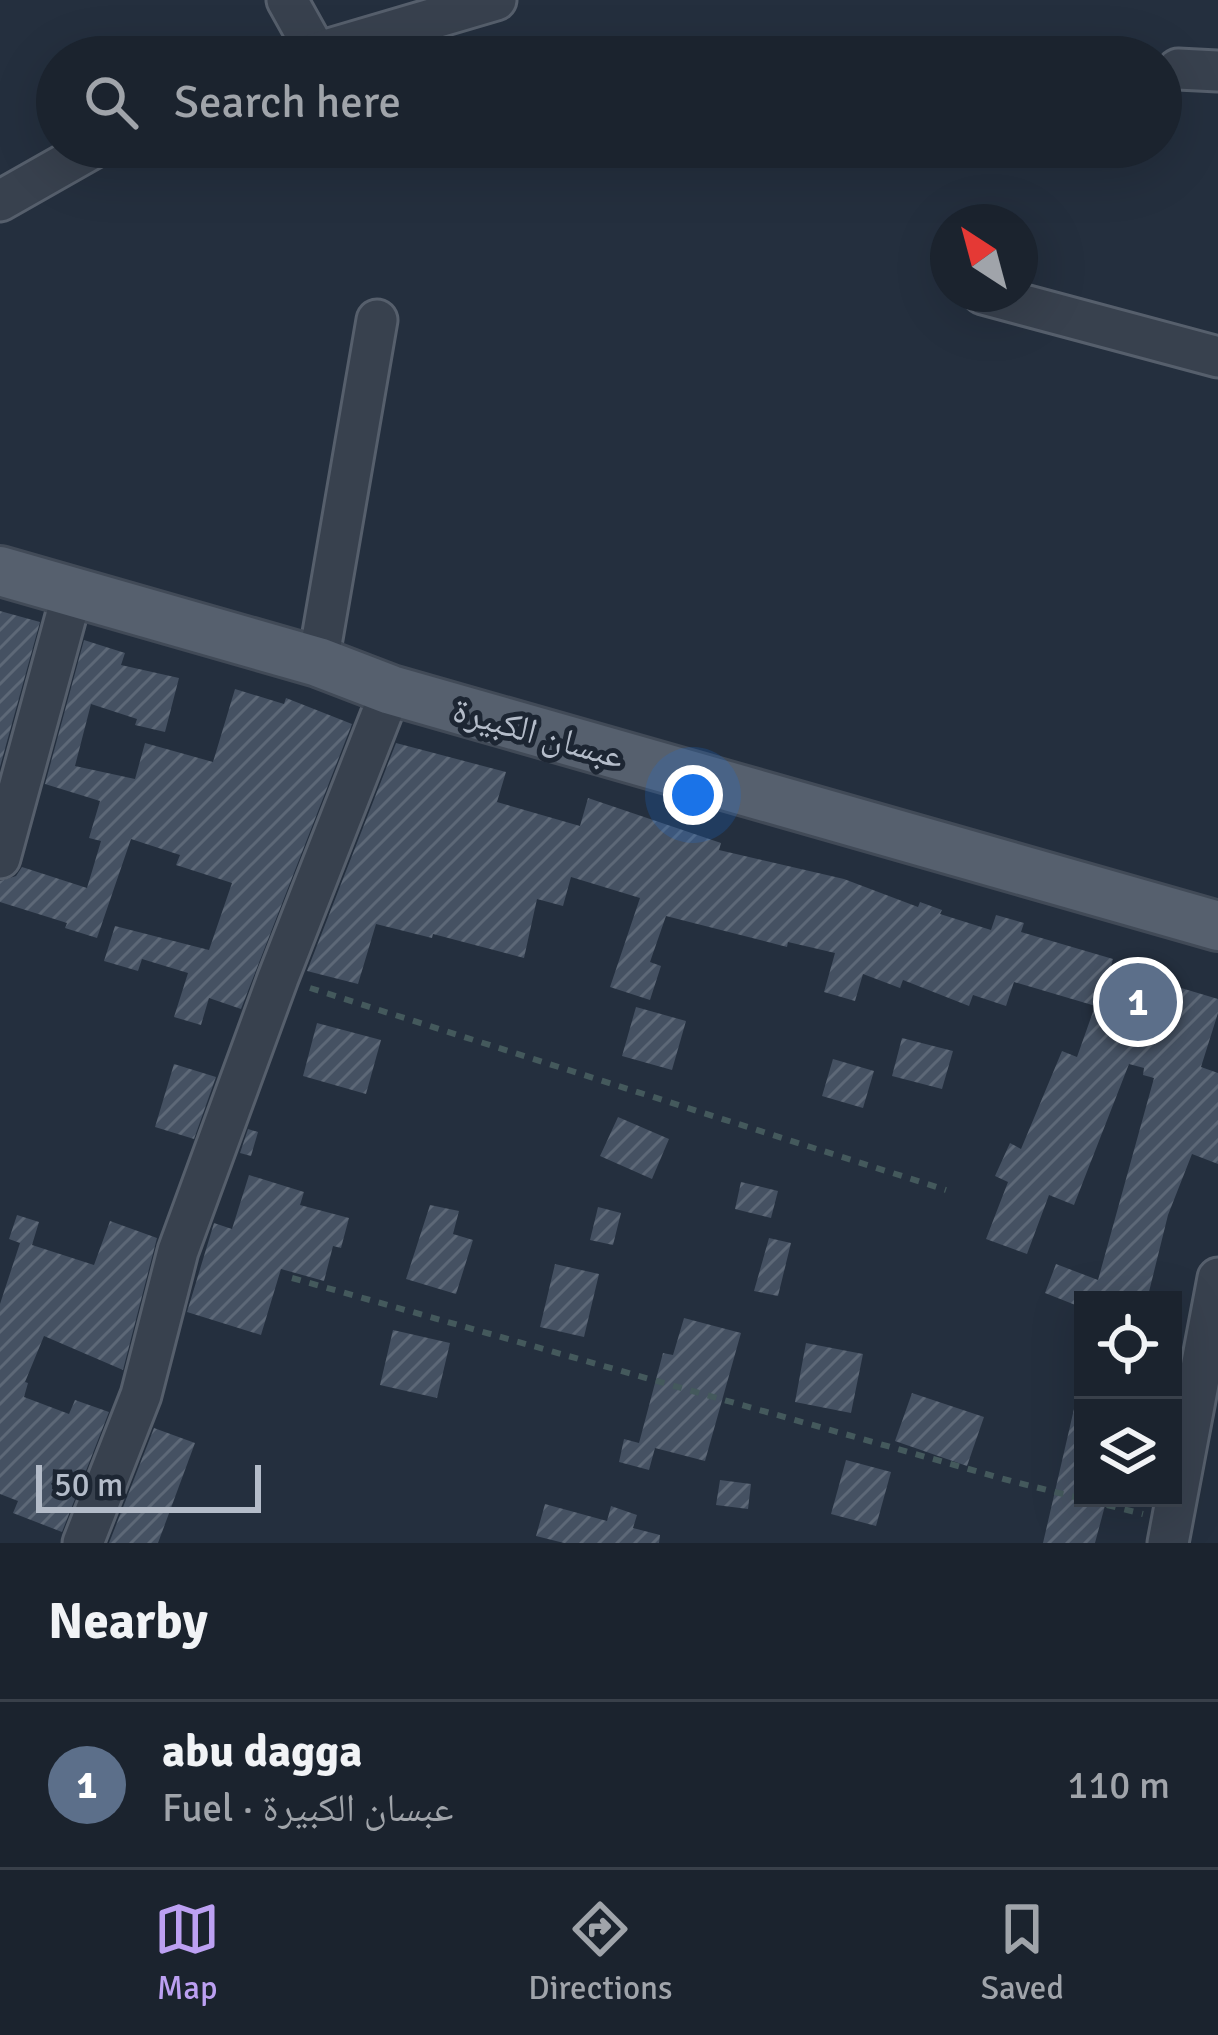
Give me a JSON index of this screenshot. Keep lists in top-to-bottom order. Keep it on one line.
{"streets":{"main road":["عبسان الكبيرة"]},"scale_bar":"50 m","north":"top left","page":{"search":"Search here","pins":"1","scale":"50 m","heading":"Nearby","list":[{"mark":"1","name":"abu dagga","note":"Fuel · عبسان الكبيرة","value":"110 m"}],"nav":["Map","Directions","Saved"]}}
